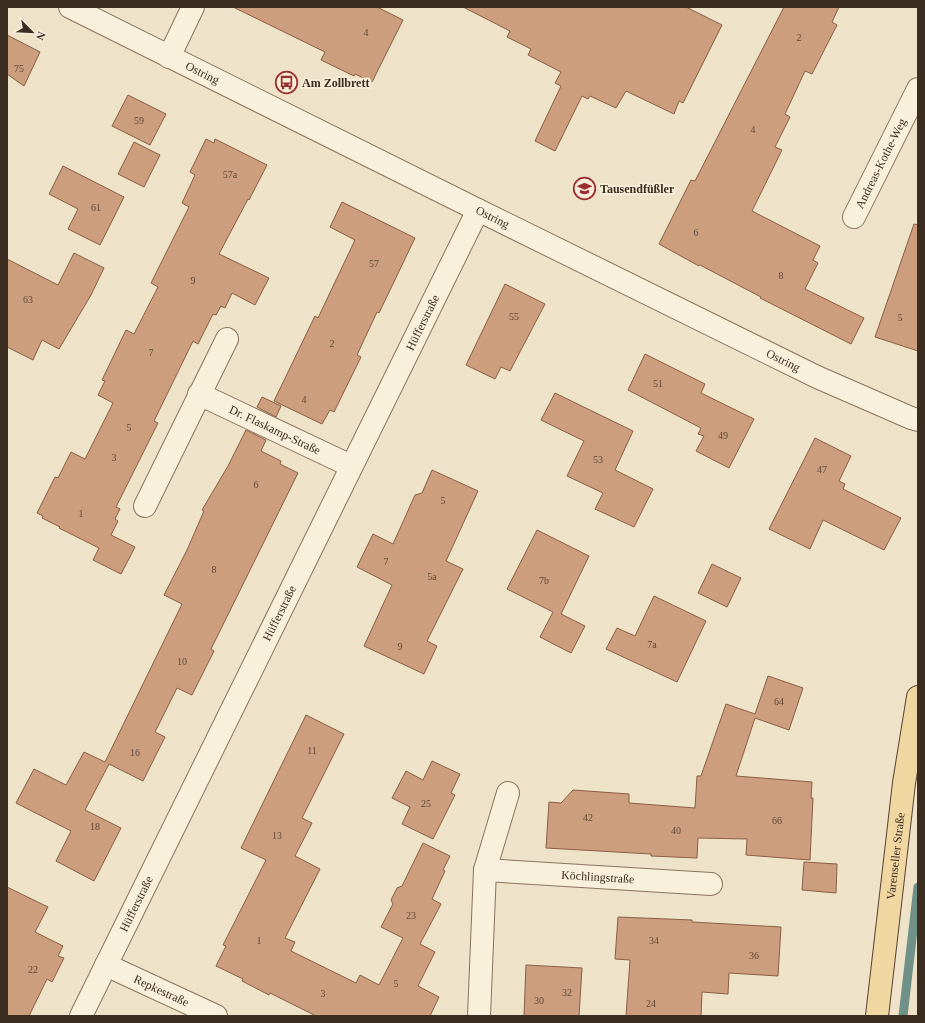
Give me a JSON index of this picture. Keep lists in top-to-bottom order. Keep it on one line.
{"streets":{"main road":["Varenseller Straße"],"street":["Ostring","Andreas-Kothe-Weg","Hüfferstraße","Dr. Flaskamp-Straße","Köchlingstraße","Repkestraße"]},"crossings":[["Ostring","Hüfferstraße"],["Hüfferstraße","Dr. Flaskamp-Straße"],["Hüfferstraße","Repkestraße"]],"places":{"bus stop":["Am Zollbrett"],"school or university":["Tausendfüßler"]},"house_numbers":["4","2","75","59","4","57a","61","6","57","8","9","63","55","5","2","7","51","4","5","49","3","53","47","6","5","1","7","8","5a","7b","7a","9","10","64","11","16","25","42","66","18","40","13","23","1","34","36","22","5","32","3","30","24"],"north":"bottom right"}
